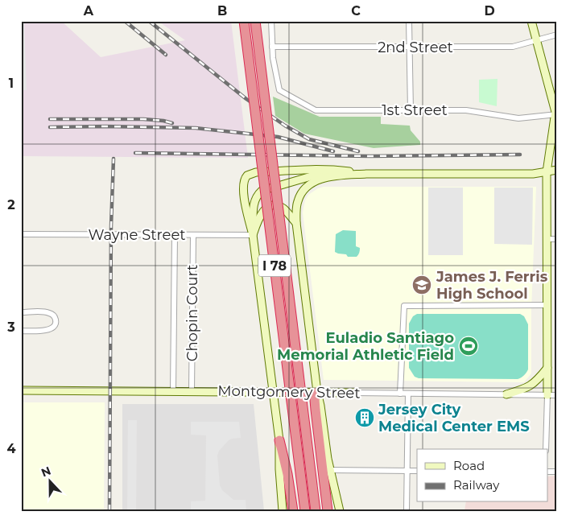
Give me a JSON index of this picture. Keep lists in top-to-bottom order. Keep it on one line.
{"streets":{"highway":["I 78"],"main road":["Montgomery Street"],"street":["2nd Street","1st Street","Wayne Street","Chopin Court"]},"crossings":[["2nd Street","1st Street"],["Wayne Street","Chopin Court"],["Chopin Court","Montgomery Street"]],"places":{"school or university":["James J. Ferris High School"],"sports":["Euladio Santiago Memorial Athletic Field"],"building":["Jersey City Medical Center EMS"]},"legend":["Road","Railway"],"north":"top","grid":{"columns":["A","B","C","D"],"rows":["1","2","3","4"]}}
